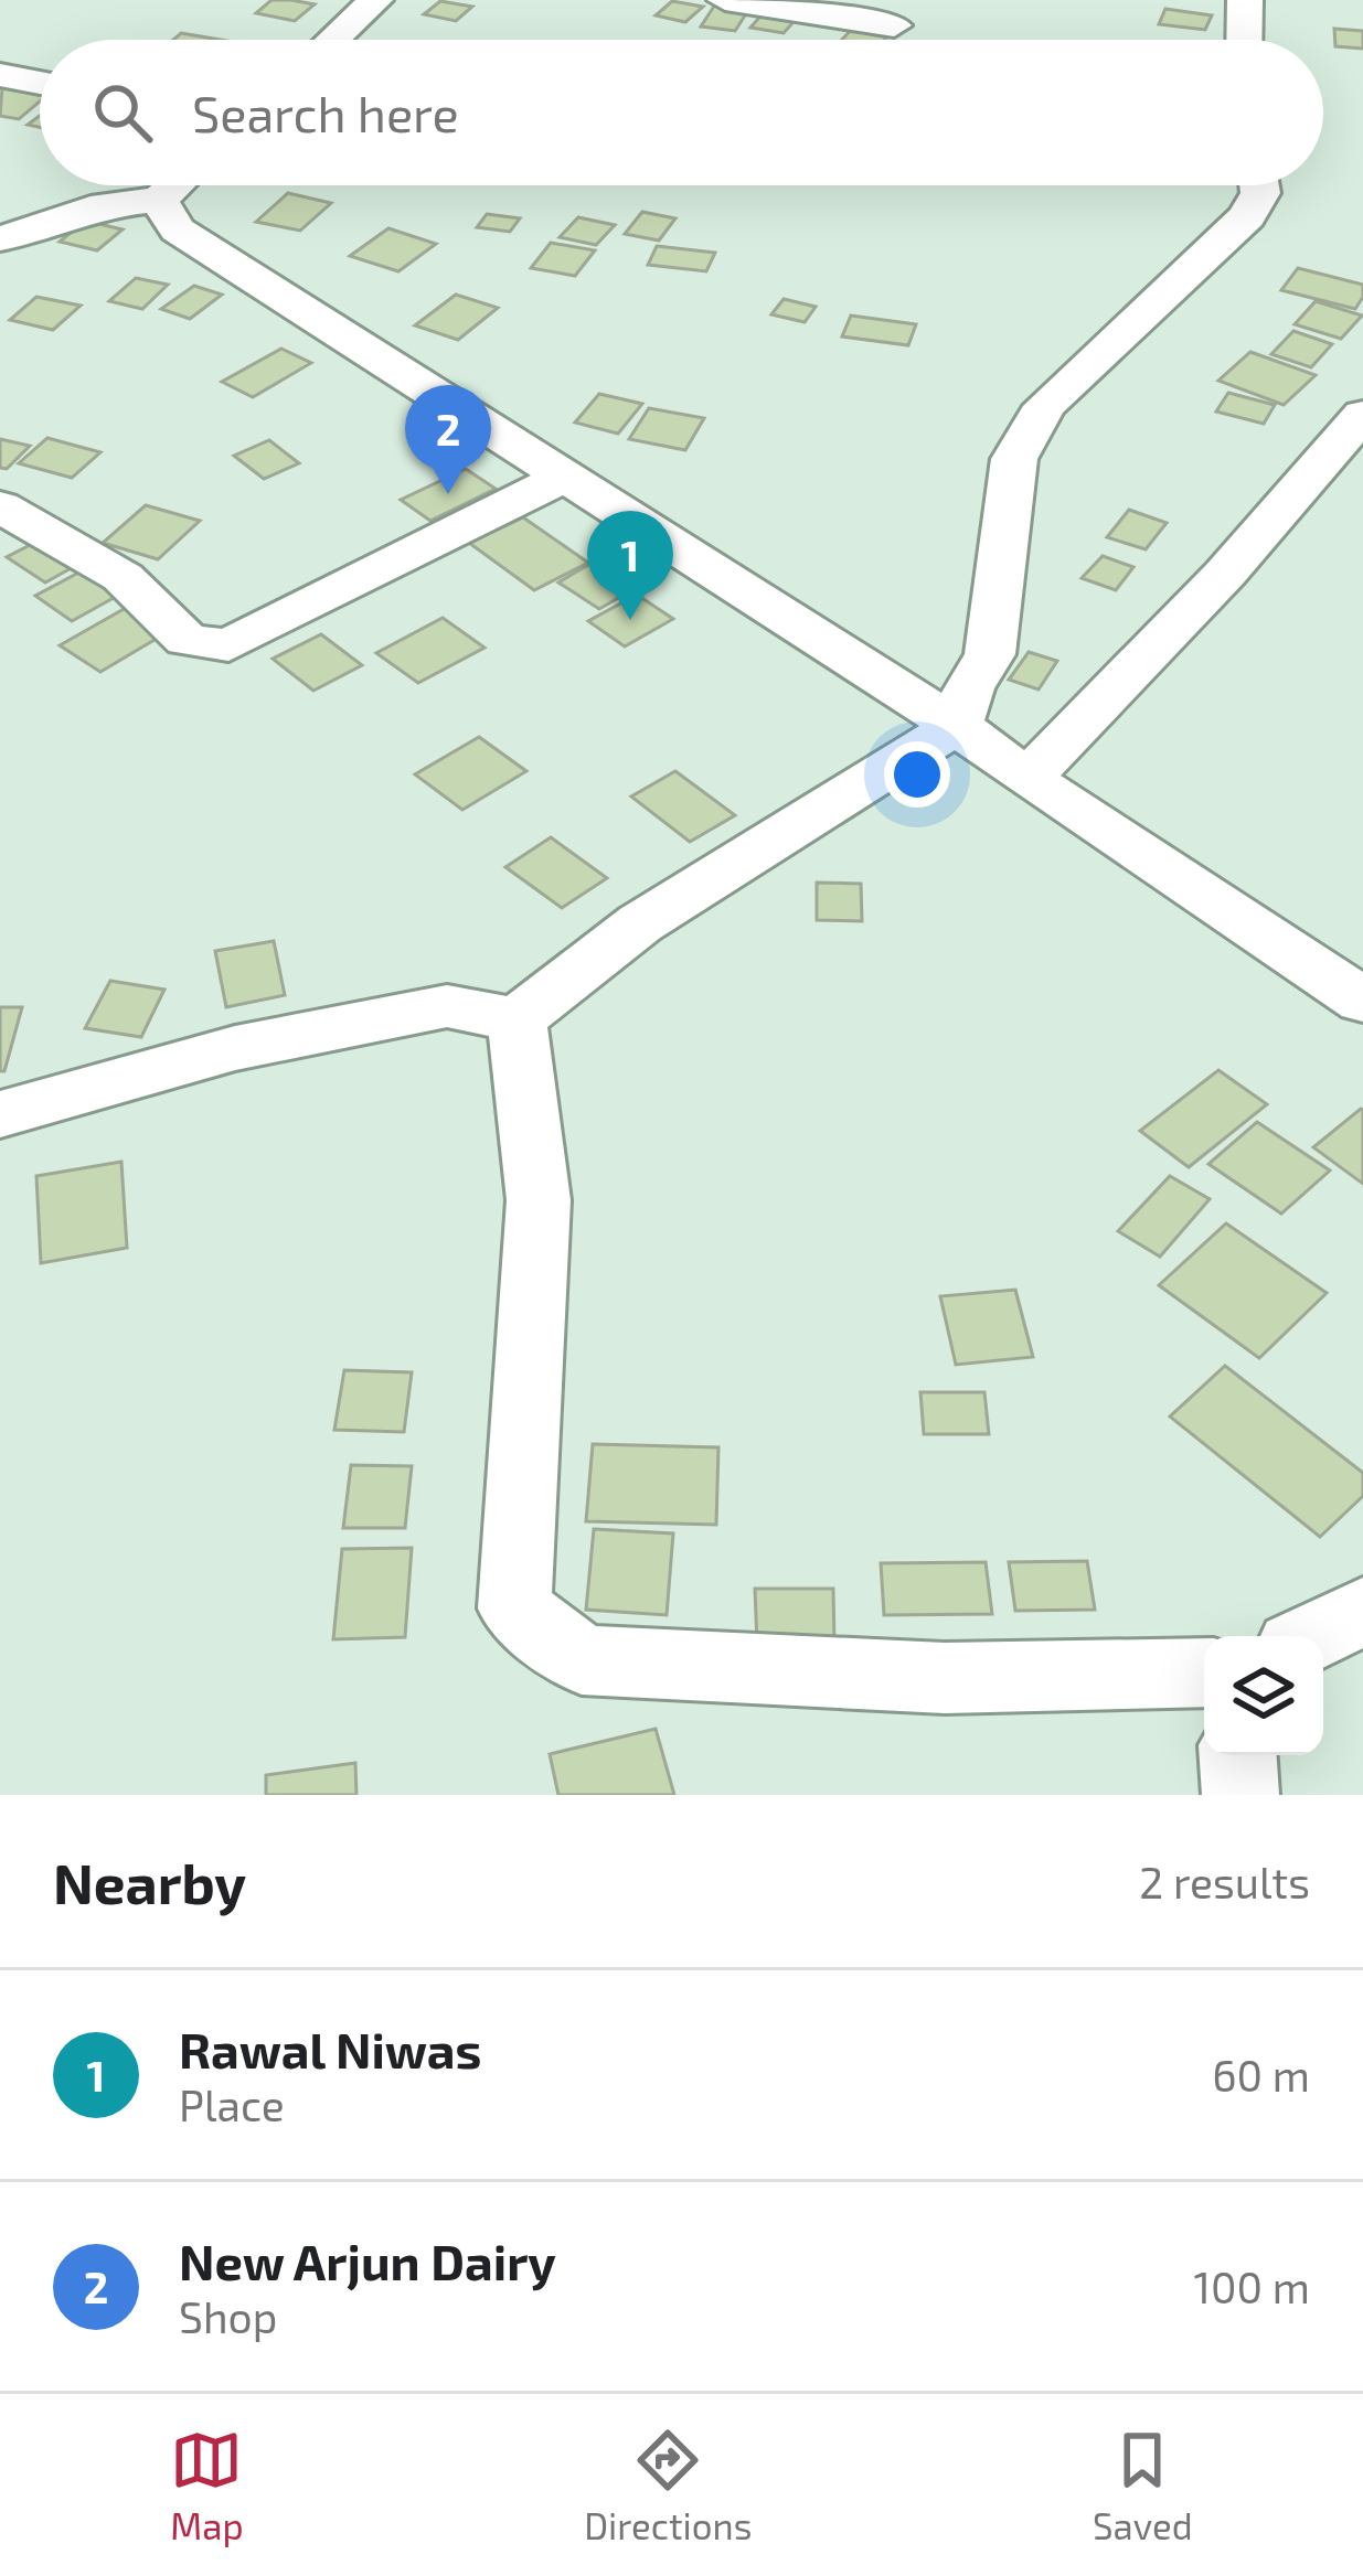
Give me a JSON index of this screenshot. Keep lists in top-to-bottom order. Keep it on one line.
{"page":{"search":"Search here","pins":["2","1"],"heading":["Nearby","2 results"],"list":[{"mark":"1","name":"Rawal Niwas","note":"Place","value":"60 m"},{"mark":"2","name":"New Arjun Dairy","note":"Shop","value":"100 m"}],"nav":["Map","Directions","Saved"]}}
